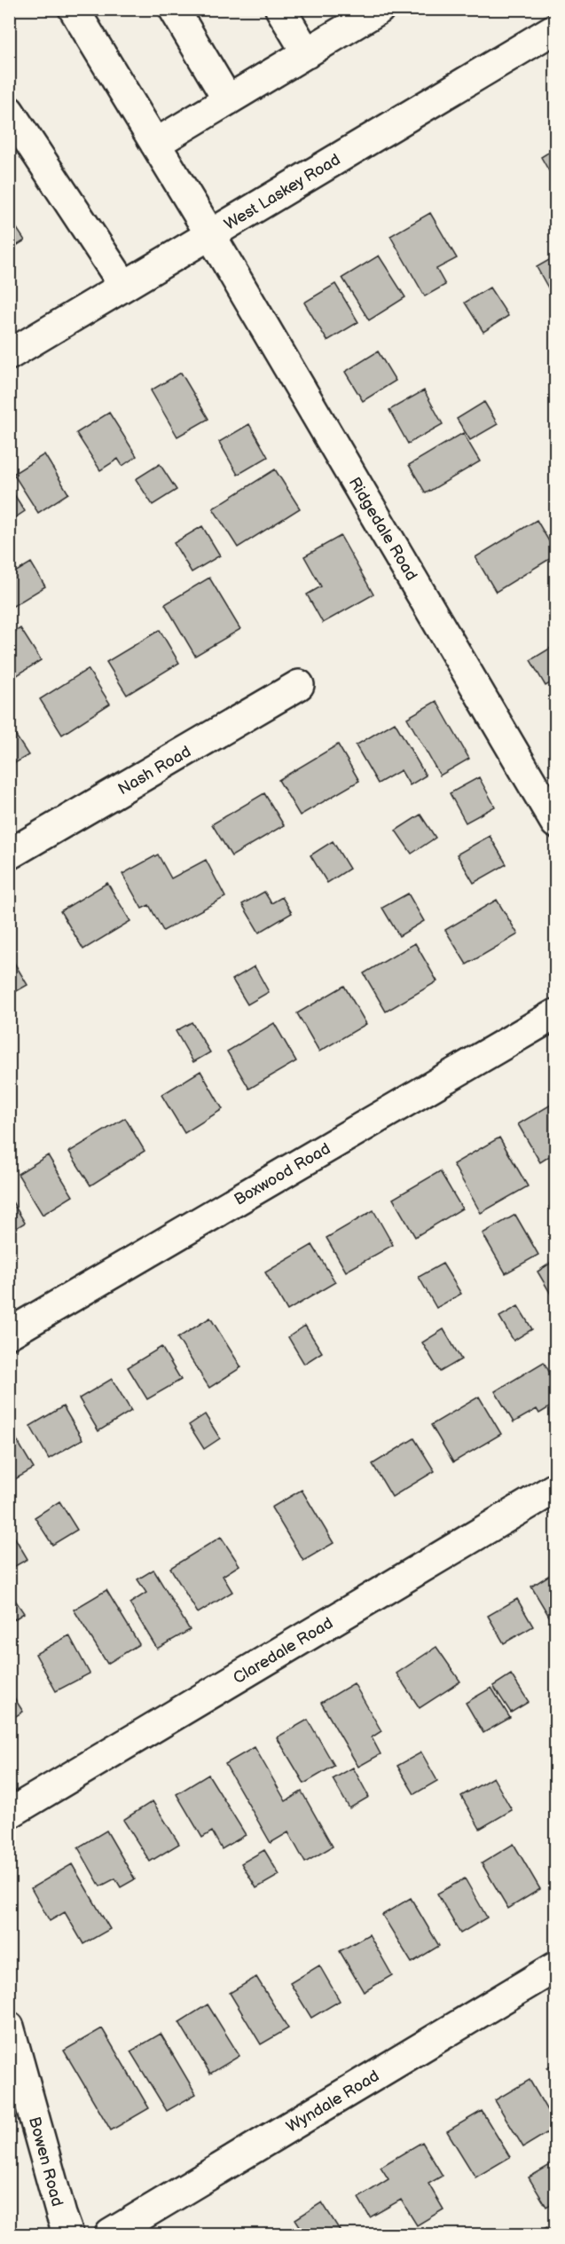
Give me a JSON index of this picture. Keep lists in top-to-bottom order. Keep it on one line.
{"streets":{"street":["West Laskey Road","Ridgedale Road","Nash Road","Boxwood Road","Claredale Road","Wyndale Road","Bowen Road"]},"crossings":[["West Laskey Road","Ridgedale Road"]]}
